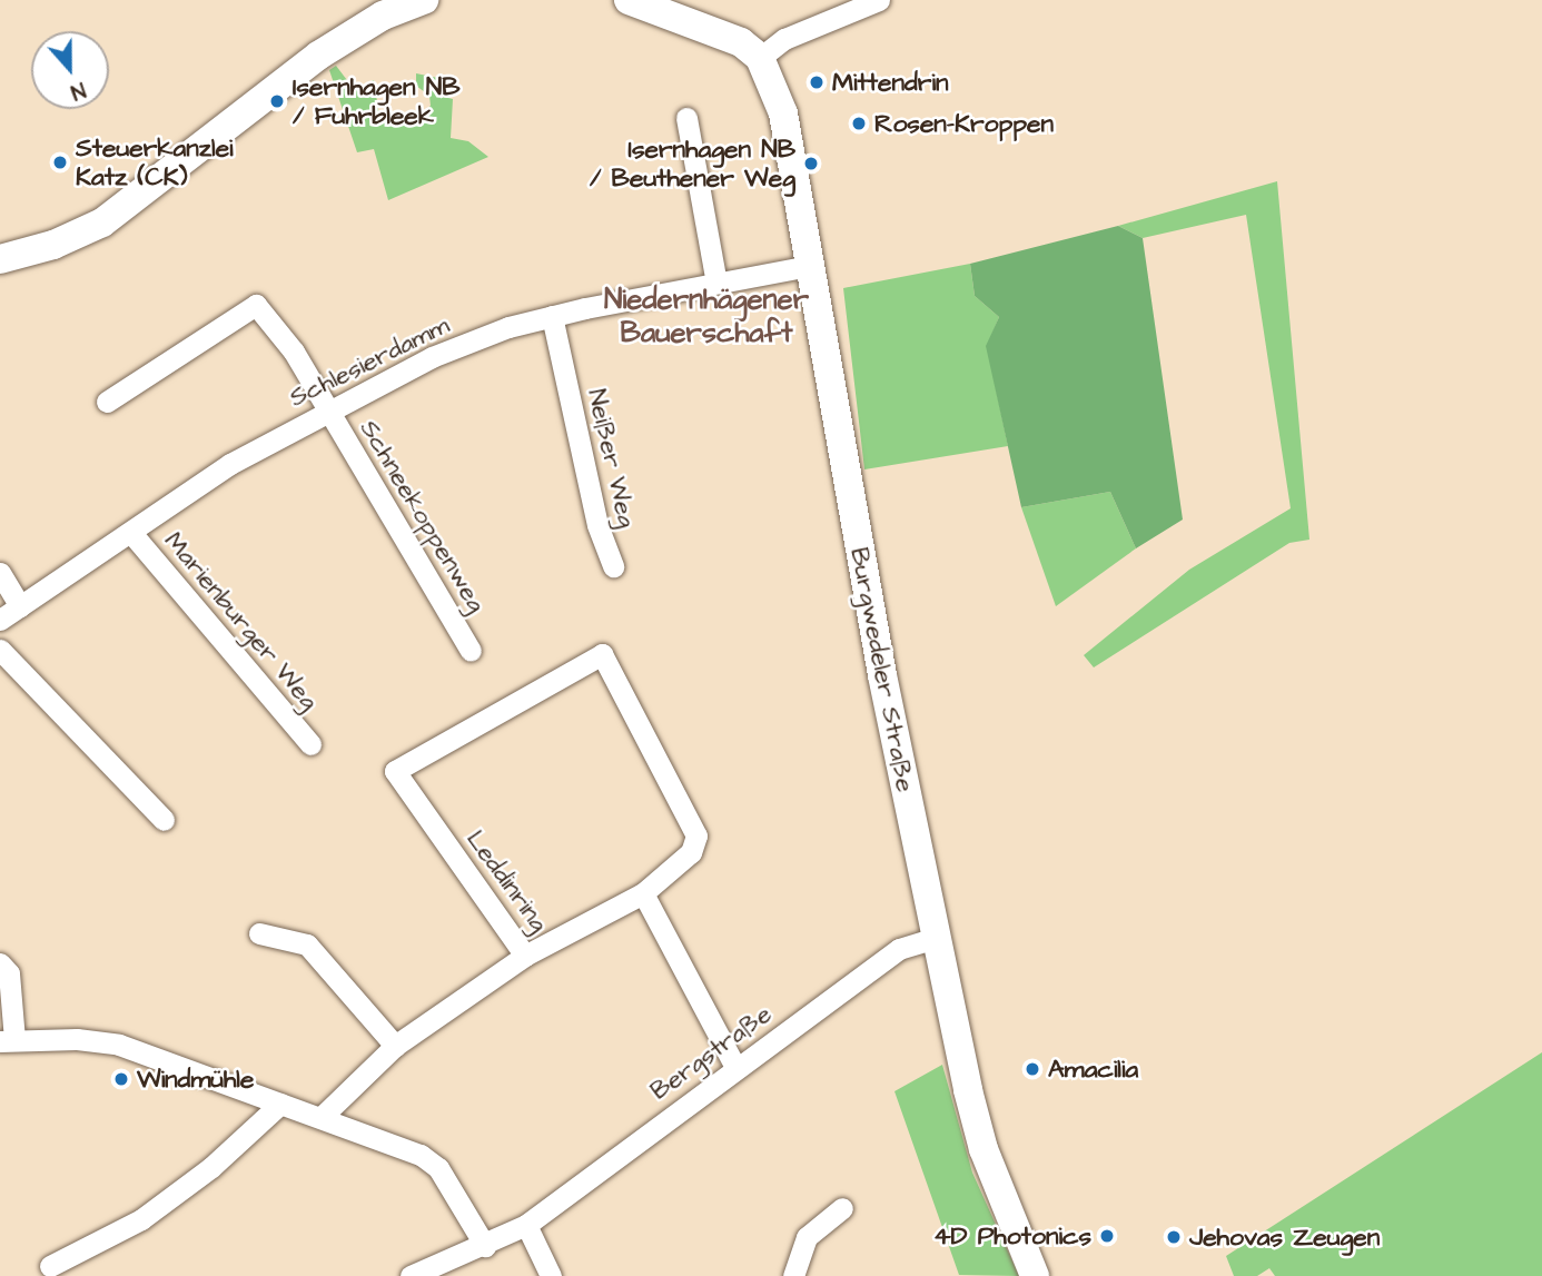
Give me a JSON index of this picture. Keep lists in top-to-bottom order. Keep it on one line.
{"streets":{"main road":["Burgwedeler Straße"],"street":["Schlesierdamm","Neißer Weg","Schneekoppenweg","Marienburger Weg","Leddinring","Bergstraße"]},"crossings":[["Schlesierdamm","Neißer Weg"],["Schlesierdamm","Schneekoppenweg"],["Schlesierdamm","Marienburger Weg"],["Schlesierdamm","Burgwedeler Straße"],["Burgwedeler Straße","Bergstraße"]],"districts":["Niedernhägener Bauerschaft"],"places":["Mittendrin","Isernhagen NB / Fuhrbleek","Rosen-Kroppen","Steuerkanzlei Katz (CK)","Isernhagen NB / Beuthener Weg","Amacilia","Windmühle","4D Photonics","Jehovas Zeugen"],"north":"bottom"}
